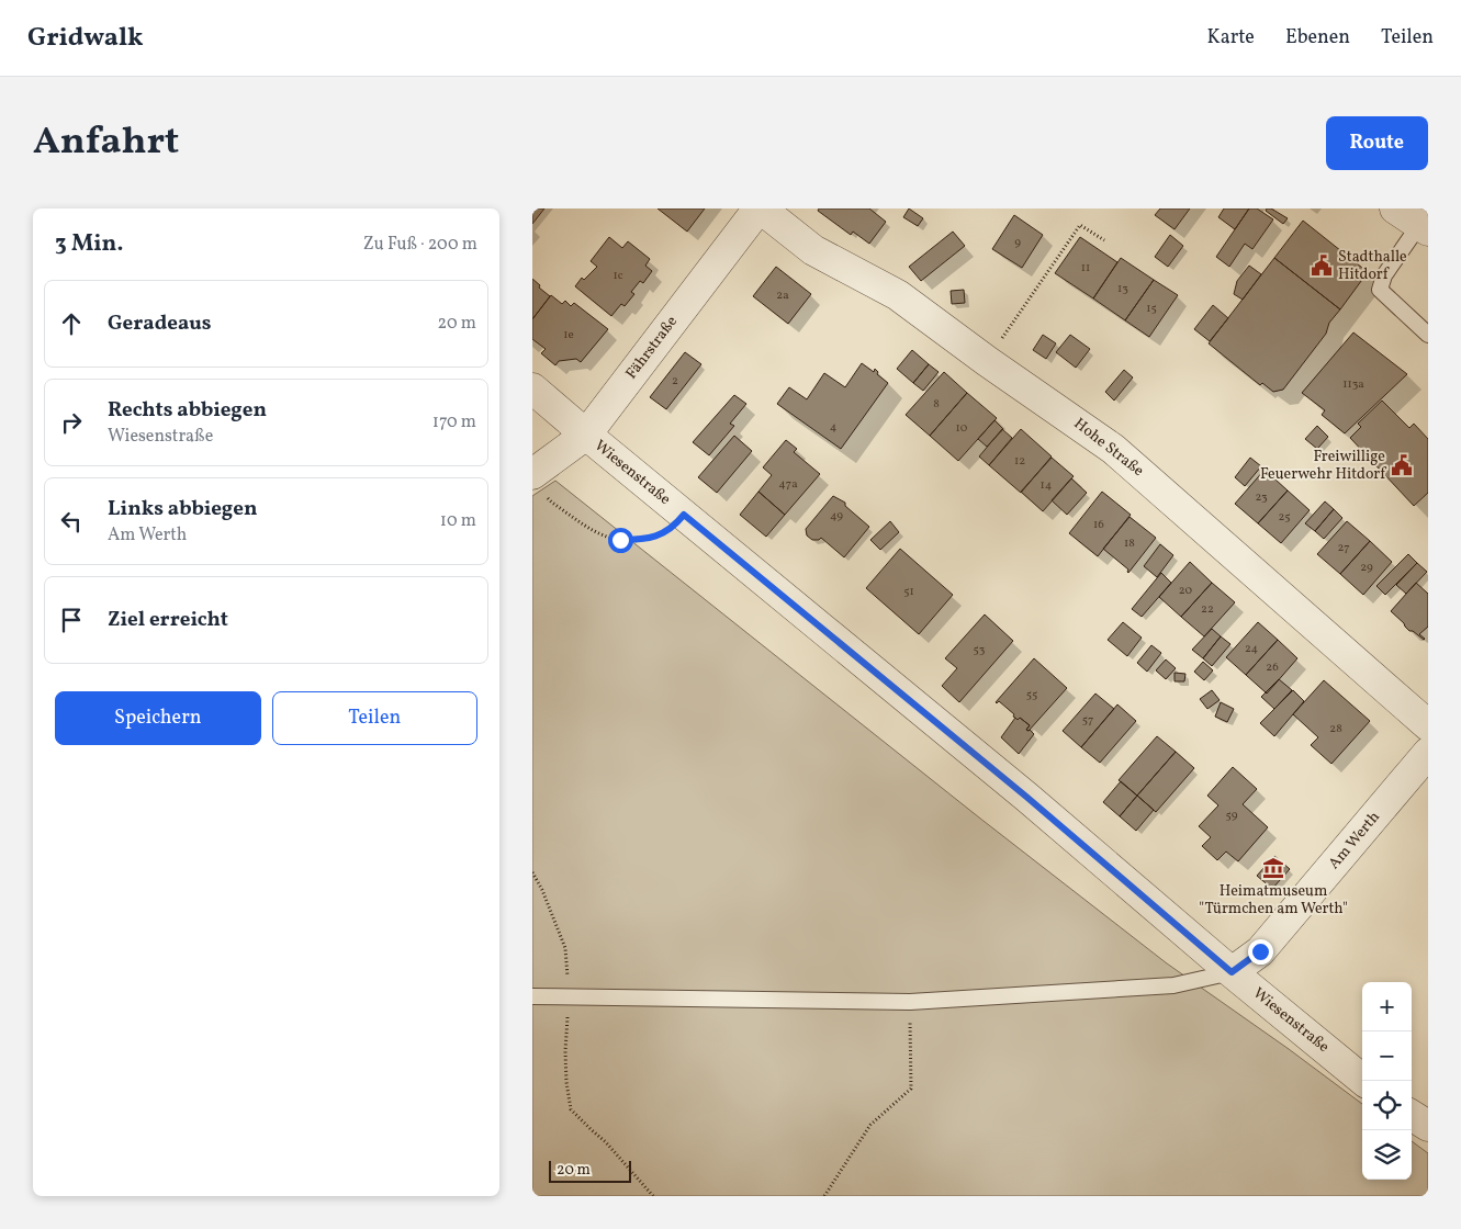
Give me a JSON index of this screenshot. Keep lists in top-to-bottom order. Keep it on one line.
{"streets":{"street":["Fährstraße","Hohe Straße","Wiesenstraße","Am Werth"]},"crossings":[["Fährstraße","Hohe Straße"],["Fährstraße","Wiesenstraße"],["Wiesenstraße","Am Werth"]],"places":{"public building":["Stadthalle Hitdorf","Freiwillige Feuerwehr Hitdorf"],"museum":["Heimatmuseum \"Türmchen am Werth\""]},"house_numbers":["9","11","1c","13","2a","15","1e","2","113a","8","4","10","12","47a","14","23","49","25","16","18","27","29","20","51","22","24","53","26","55","57","28","59"],"scale_bar":"20 m","page":{"header":"Gridwalk","nav":["Karte","Ebenen","Teilen"],"title":"Anfahrt","buttons":["Route",["Speichern","Teilen"]],"heading":["3 Min.","Zu Fuß · 200 m"],"list":[["Geradeaus","20 m"],["Rechts abbiegen","Wiesenstraße","170 m"],["Links abbiegen","Am Werth","10 m"],"Ziel erreicht"],"map_buttons":["+","−"],"scale":"20 m"}}
